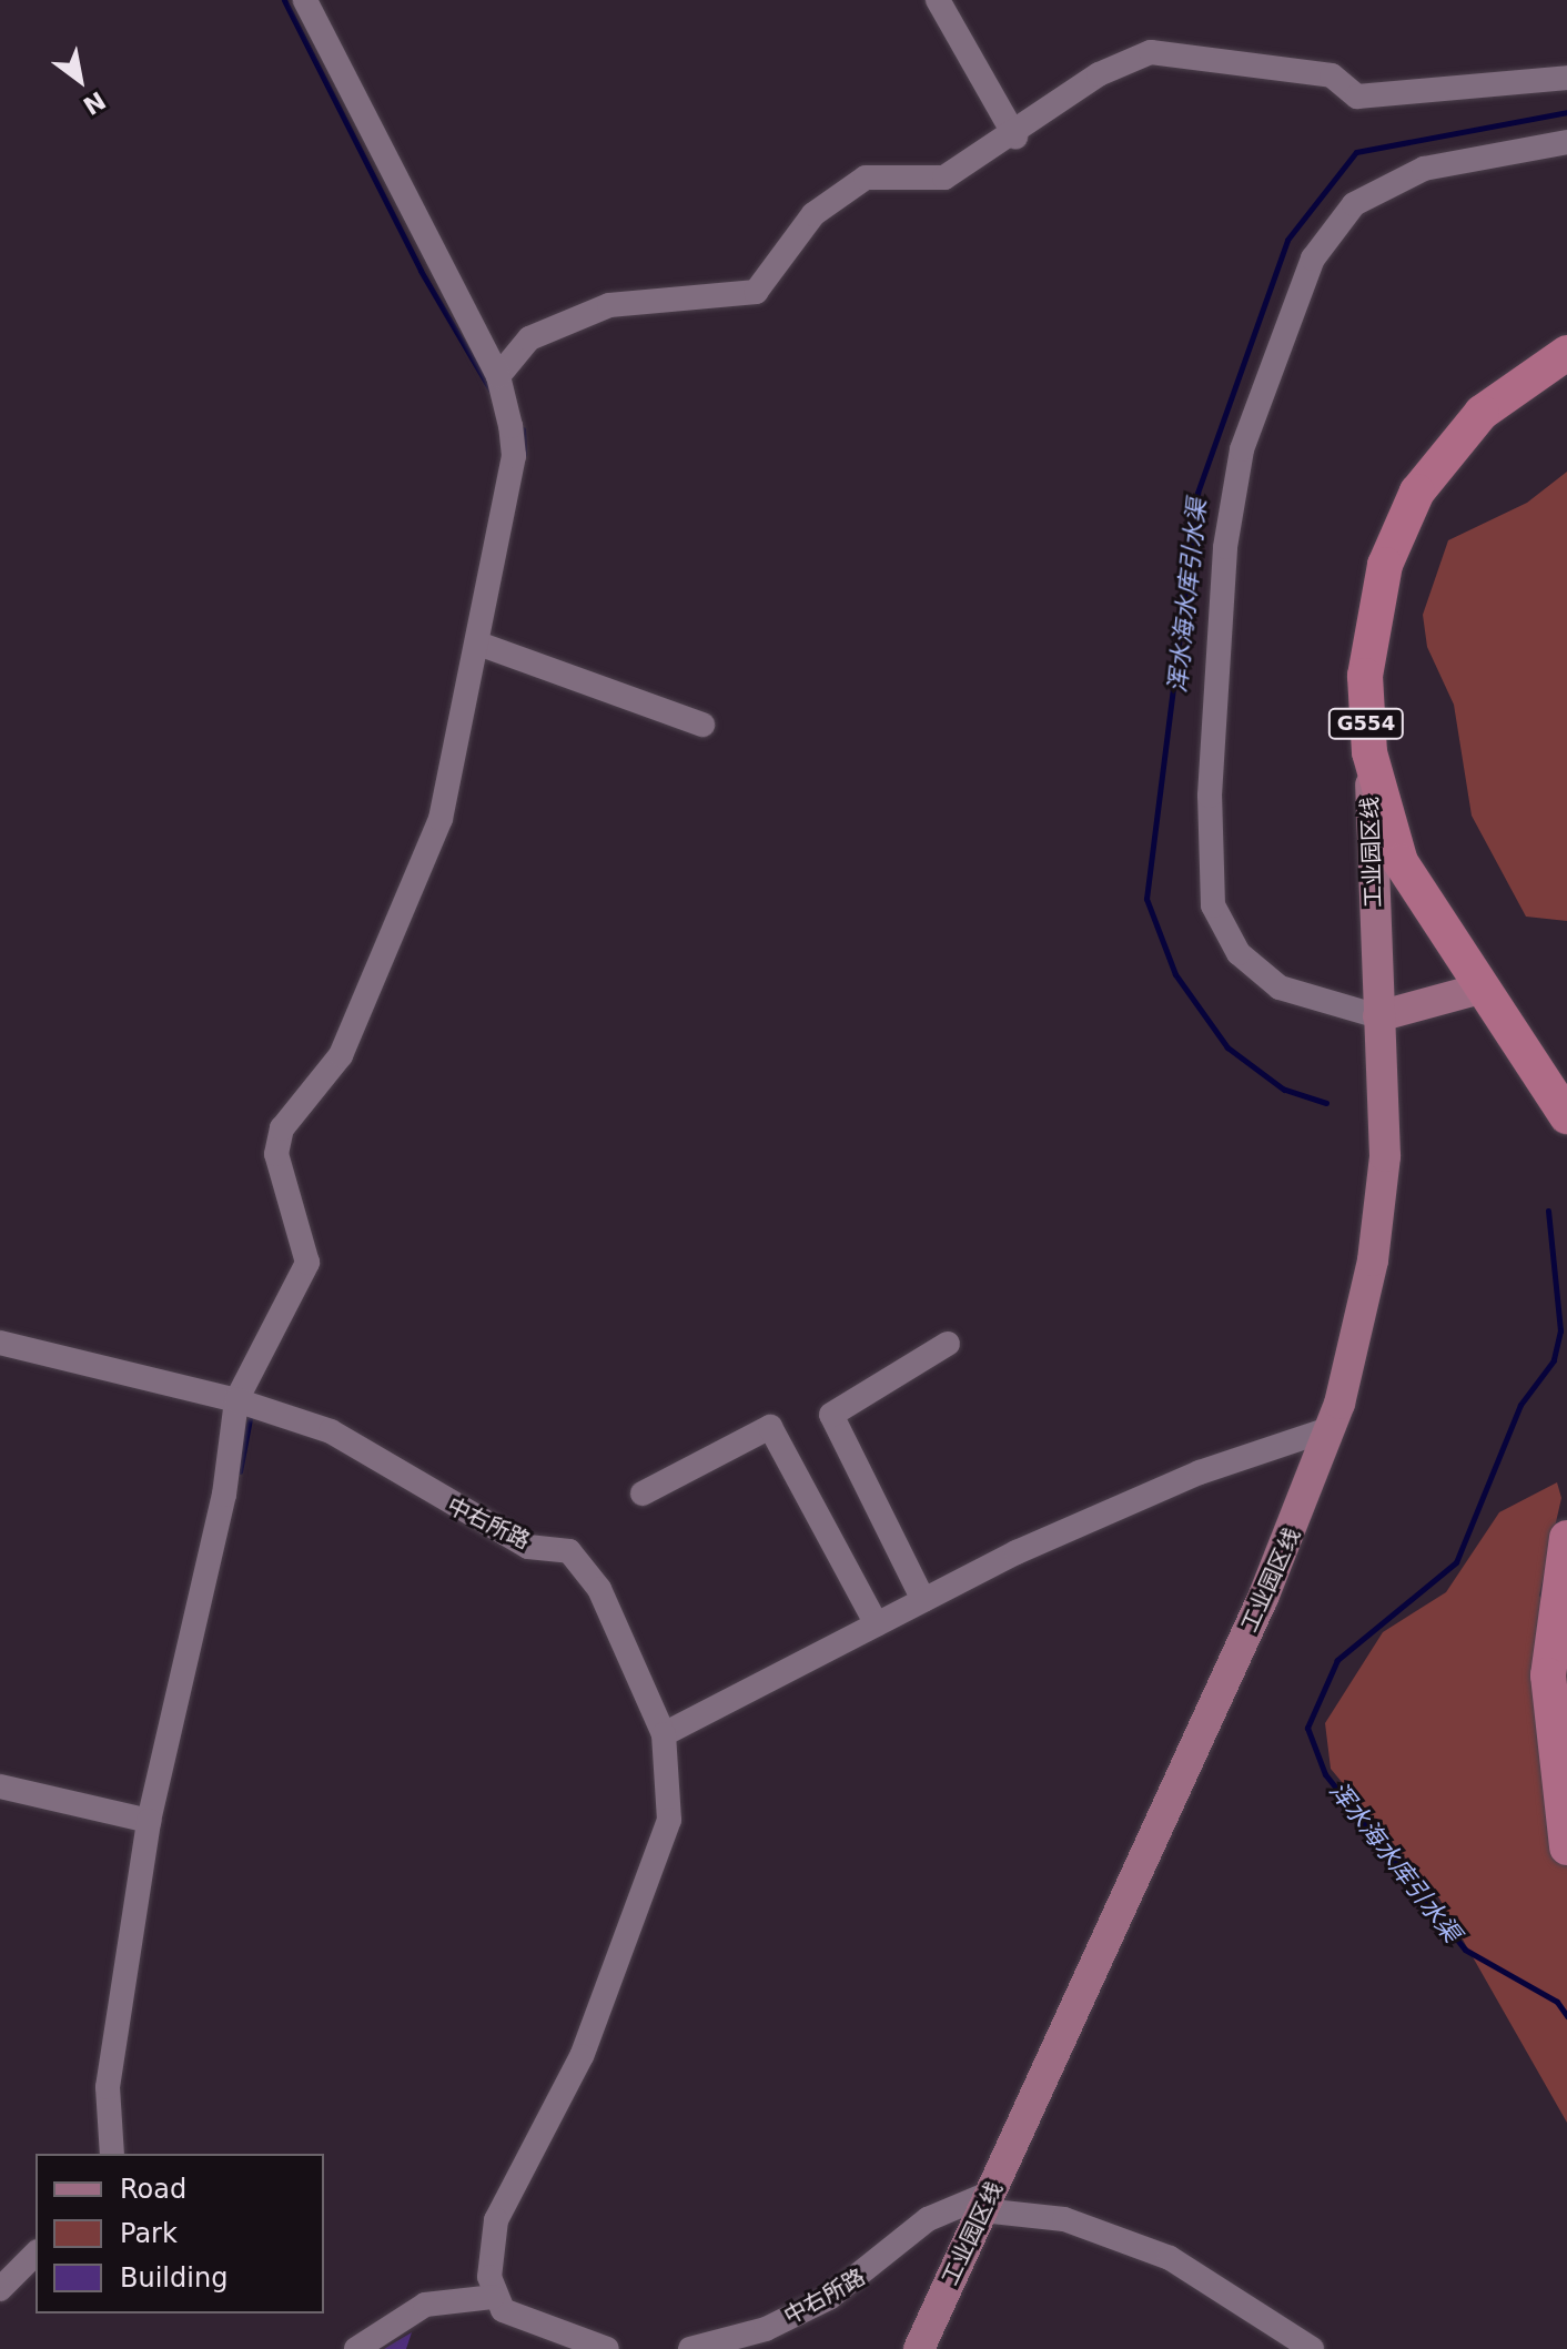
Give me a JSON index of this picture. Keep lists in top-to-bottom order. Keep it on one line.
{"streets":{"highway":["G554"],"main road":["工业园区线"],"street":["中右所路"]},"crossings":[["G554","工业园区线"],["工业园区线","中右所路"]],"water":["浑水海水库引水渠"],"legend":["Road","Park","Building"],"north":"bottom right"}
